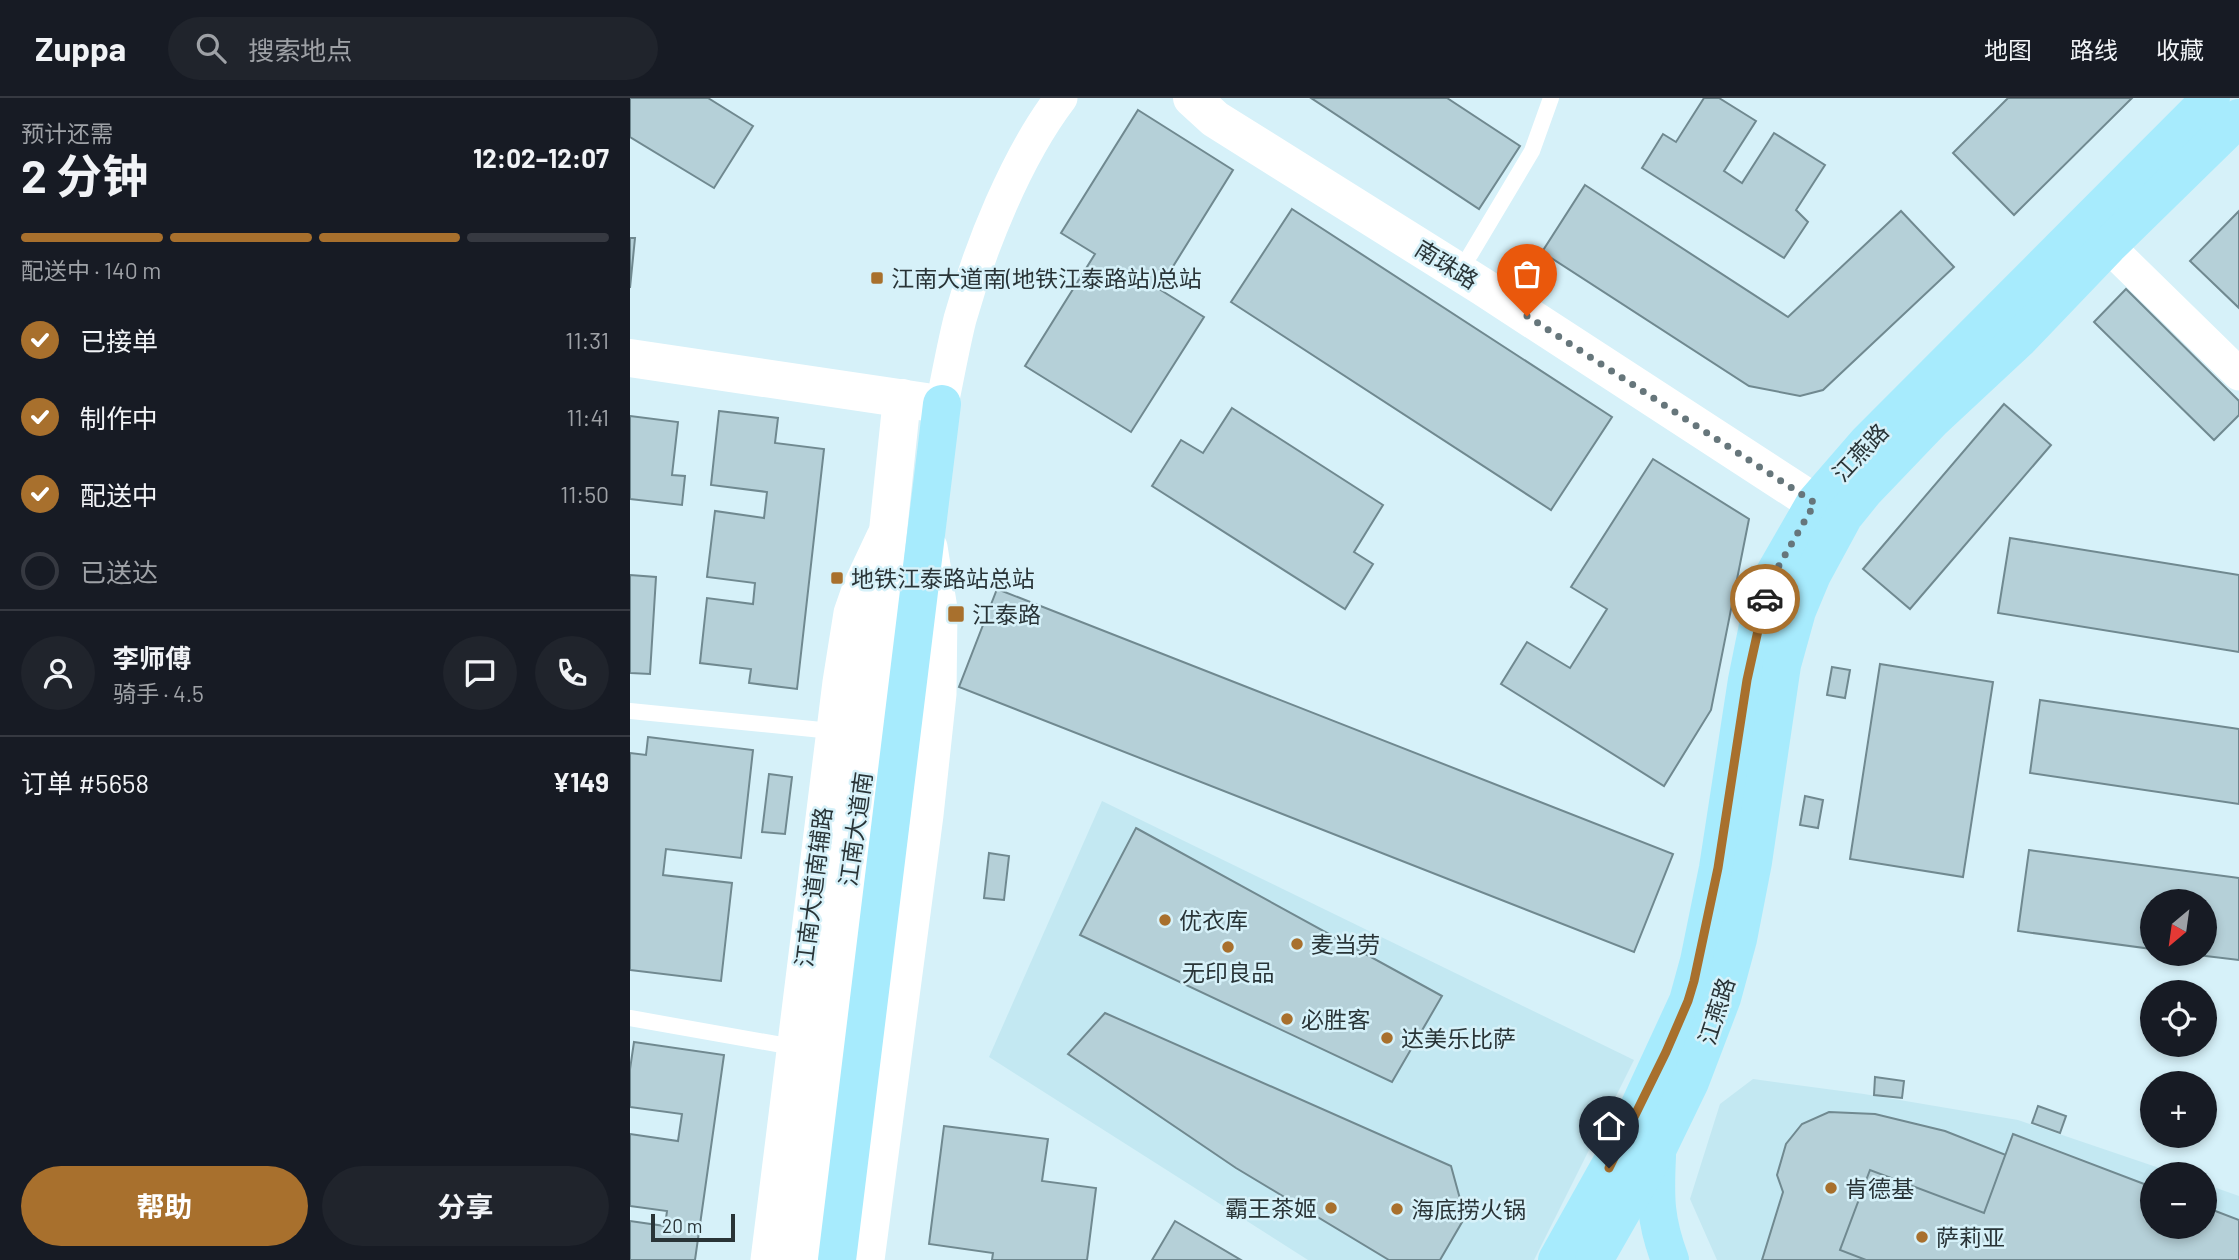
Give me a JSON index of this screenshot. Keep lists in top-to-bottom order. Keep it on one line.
{"streets":{"main road":["江燕路","江南大道南"],"street":["南珠路","江南大道南辅路"]},"crossings":[["南珠路","江燕路"],["江南大道南","江南大道南辅路"]],"places":{"transit":["江南大道南(地铁江泰路站)总站","地铁江泰路站总站","江泰路"],"other":["优衣库","麦当劳","无印良品","必胜客","达美乐比萨","肯德基","霸王茶姬","海底捞火锅","萨莉亚"]},"scale_bar":"20 m","north":"bottom left","page":{"header":"Zuppa","search":"搜索地点","nav":["地图","路线","收藏"],"heading":["2 分钟","预计还需","12:02–12:07"],"panel":["李师傅","骑手 · 4.5","订单 #5658","¥149"],"bar":"配送中 · 140 m","list":[["已接单","11:31"],["制作中","11:41"],["配送中","11:50"],"已送达"],"map_buttons":["+","−"],"buttons":["帮助","分享"],"scale":"20 m"}}
